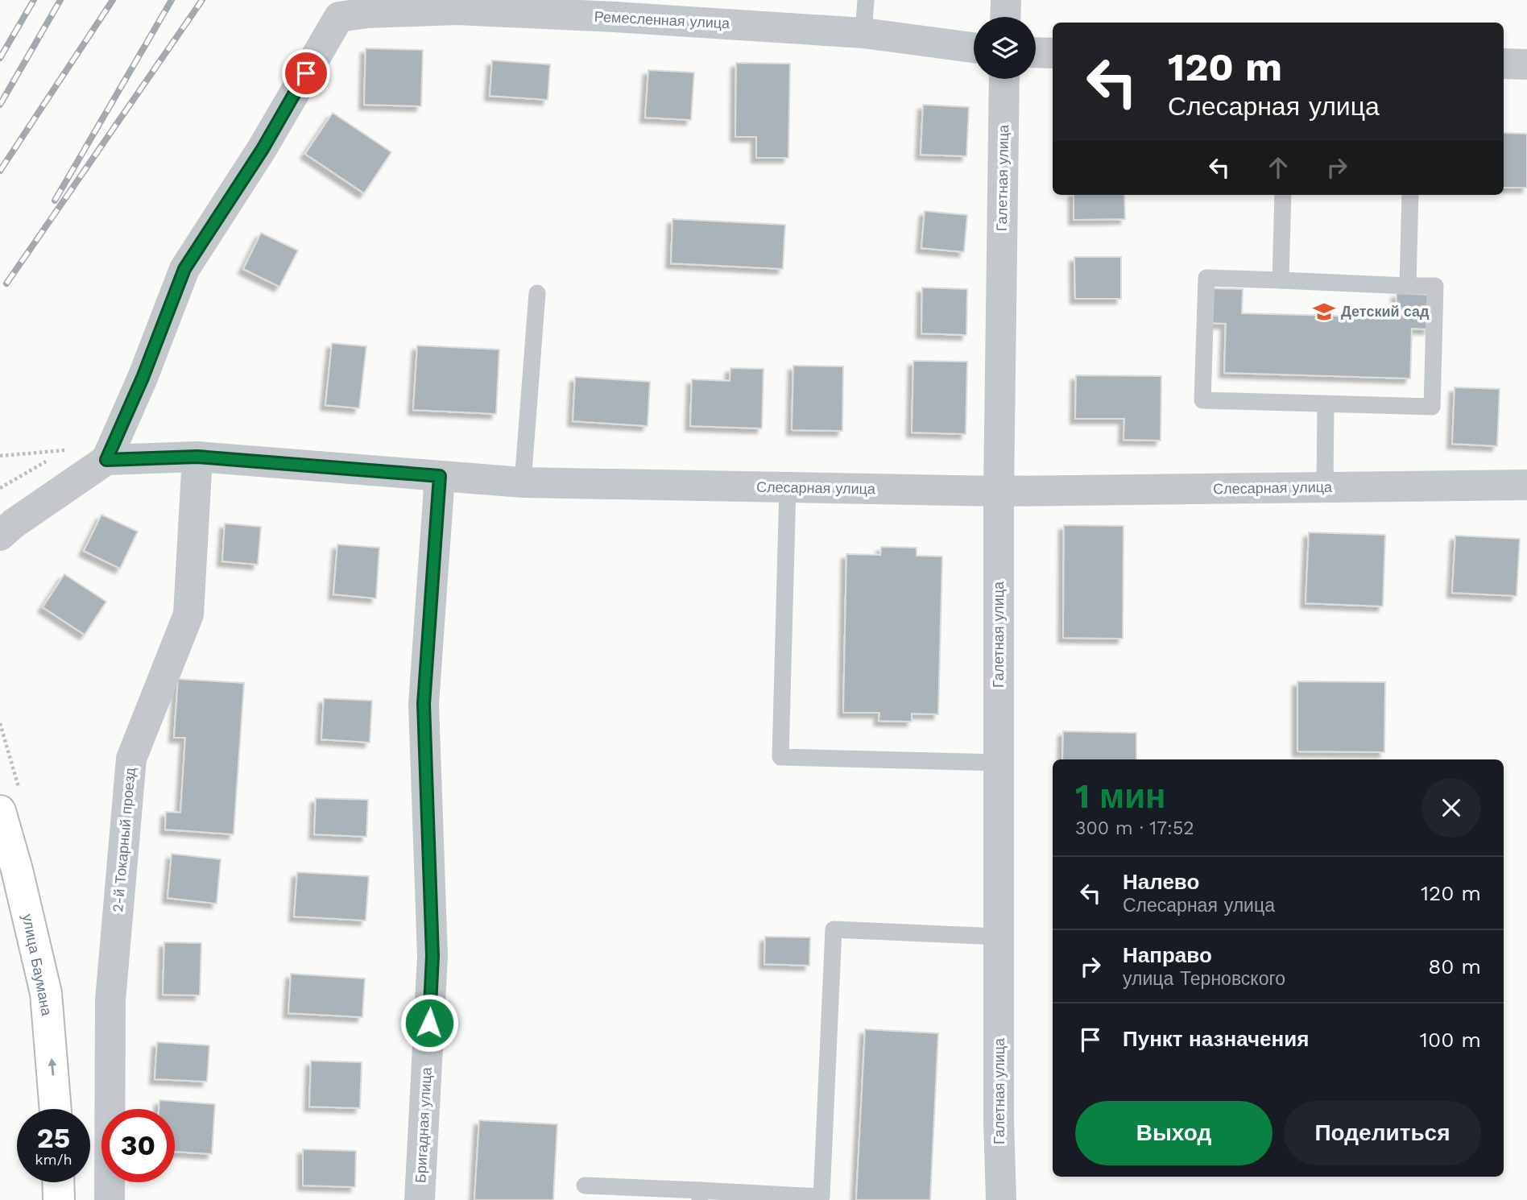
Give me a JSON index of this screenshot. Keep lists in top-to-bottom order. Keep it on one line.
{"streets":{"main road":["улица Баумана"],"street":["Ремесленная улица","Галетная улица","Слесарная улица","2-й Токарный проезд","Бригадная улица"]},"crossings":[["Галетная улица","Слесарная улица"],["Слесарная улица","2-й Токарный проезд"],["Слесарная улица","Бригадная улица"]],"one_way":["улица Баумана"],"places":{"school or university":["Детский сад"]},"page":{"turn":["120 m","Слесарная улица"],"heading":["1 мин","300 m · 17:52"],"list":[{"name":"Налево","note":"Слесарная улица","value":"120 m"},{"name":"Направо","note":"улица Терновского","value":"80 m"},{"name":"Пункт назначения","value":"100 m"}],"buttons":["Выход","Поделиться"],"speed":"25 km/h","limit":"30"}}
